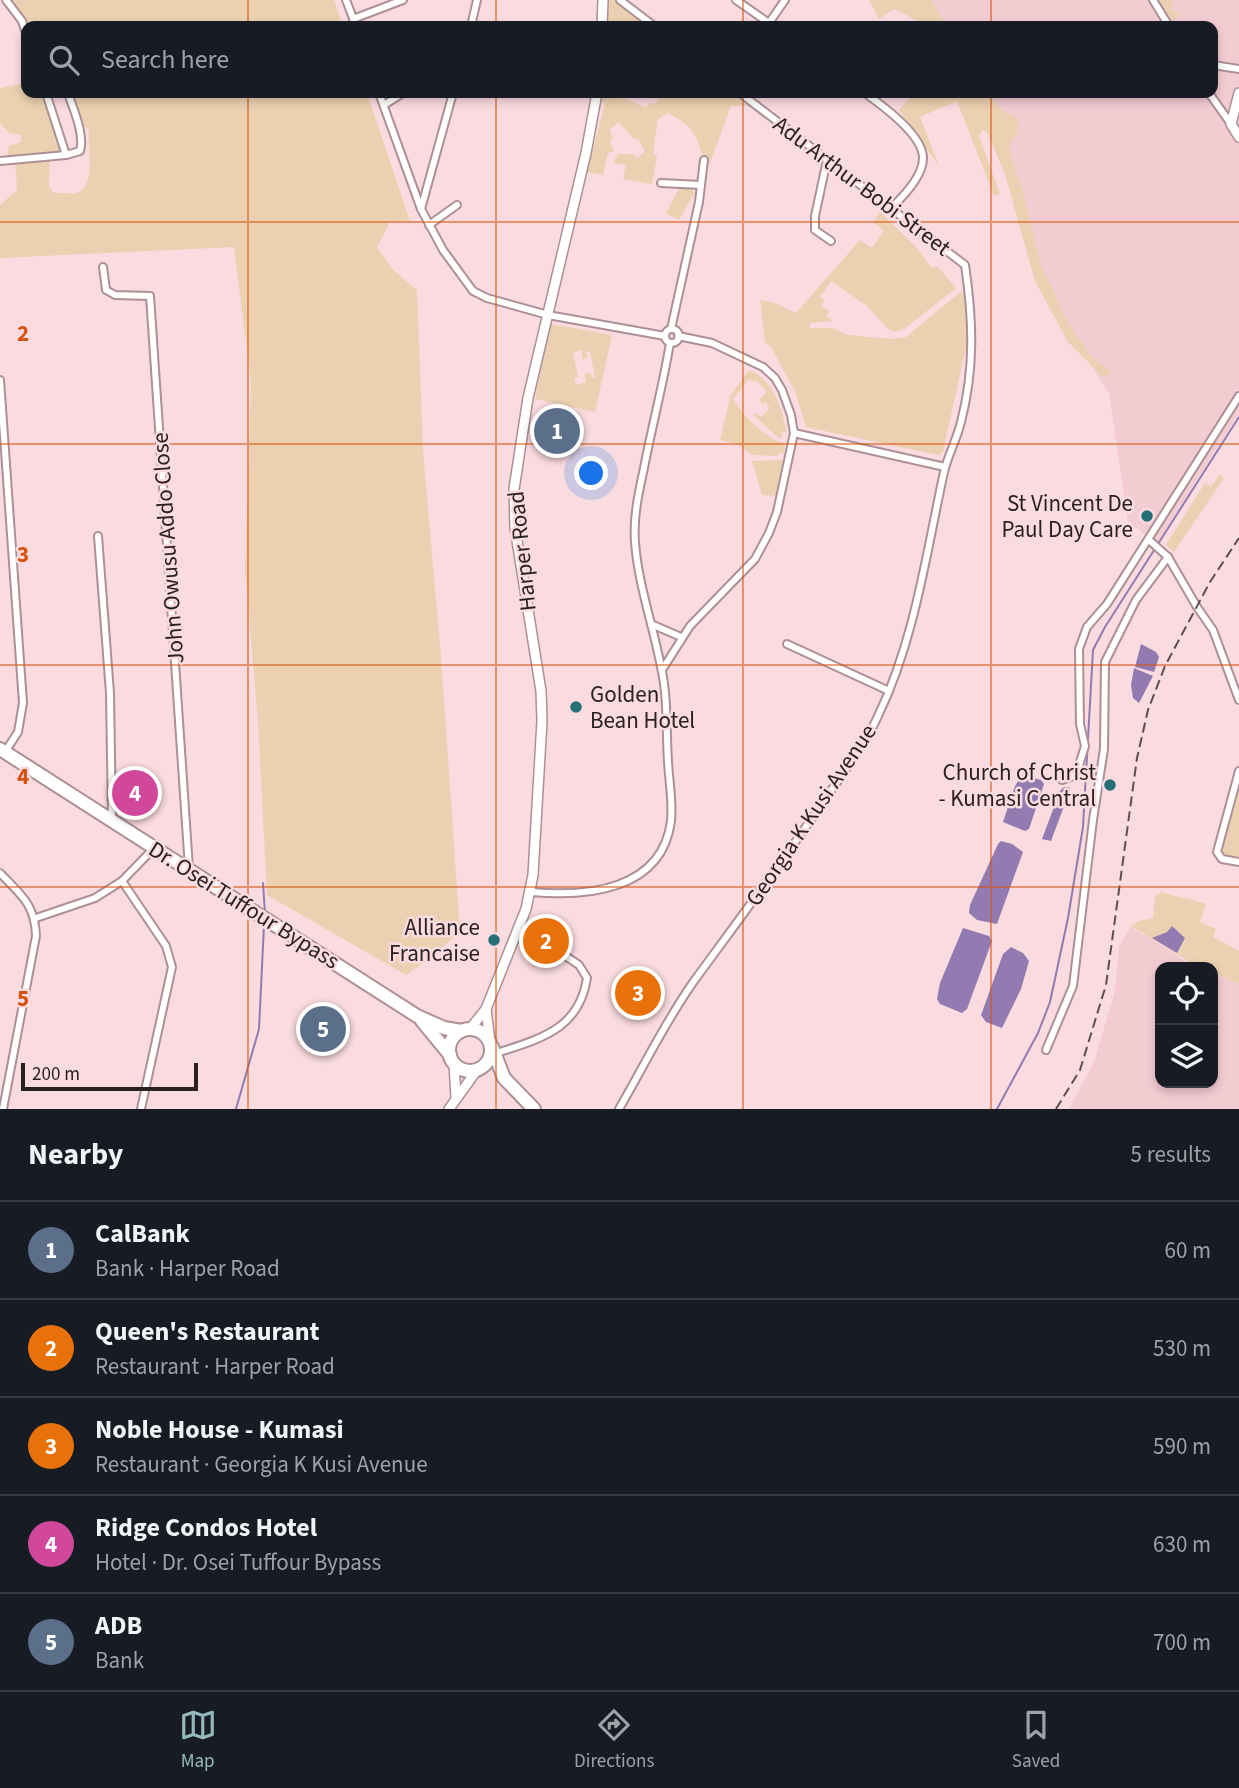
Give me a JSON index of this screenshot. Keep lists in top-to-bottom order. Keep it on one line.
{"streets":{"highway":["Dr. Osei Tuffour Bypass"],"main road":["Harper Road"],"street":["Adu Arthur Bobi Street","John Owusu Addo Close","Georgia K Kusi Avenue"]},"crossings":[["Adu Arthur Bobi Street","Georgia K Kusi Avenue"],["John Owusu Addo Close","Dr. Osei Tuffour Bypass"],["Harper Road","Dr. Osei Tuffour Bypass"]],"places":["St Vincent De Paul Day Care","Golden Bean Hotel","Church of Christ - Kumasi Central","Alliance Francaise"],"scale_bar":"200 m","page":{"search":"Search here","pins":["1","4","2","3","5"],"scale":"200 m","heading":["Nearby","5 results"],"list":[{"mark":"1","name":"CalBank","note":"Bank · Harper Road","value":"60 m"},{"mark":"2","name":"Queen's Restaurant","note":"Restaurant · Harper Road","value":"530 m"},{"mark":"3","name":"Noble House - Kumasi","note":"Restaurant · Georgia K Kusi Avenue","value":"590 m"},{"mark":"4","name":"Ridge Condos Hotel","note":"Hotel · Dr. Osei Tuffour Bypass","value":"630 m"},{"mark":"5","name":"ADB","note":"Bank","value":"700 m"}],"nav":["Map","Directions","Saved"]},"grid":{"rows":["2","3","4","5"]}}
